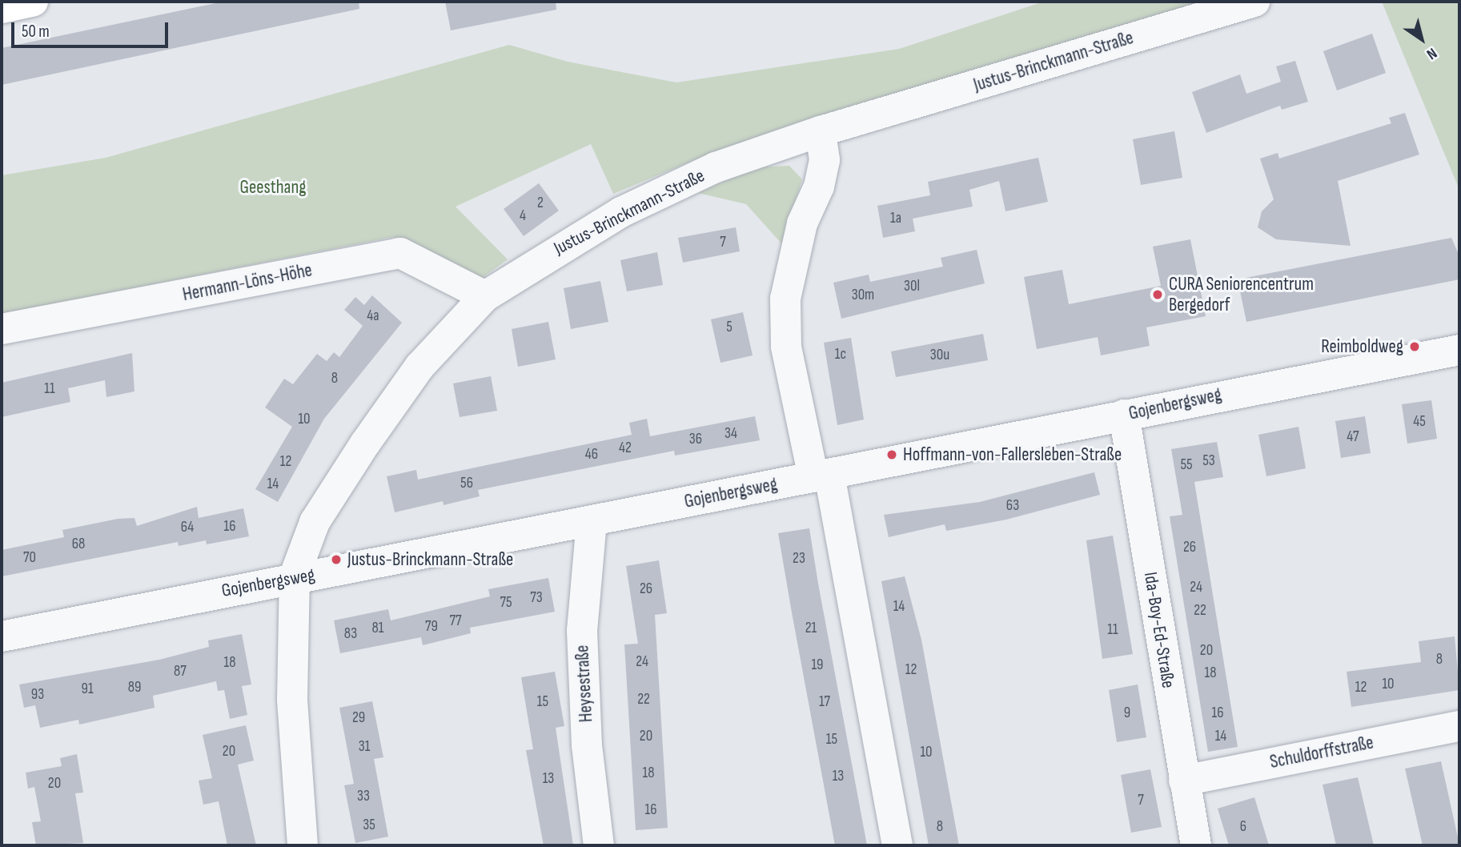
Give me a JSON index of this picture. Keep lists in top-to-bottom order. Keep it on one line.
{"streets":{"street":["Justus-Brinckmann-Straße","Hermann-Löns-Höhe","Gojenbergsweg","Ida-Boy-Ed-Straße","Heysestraße","Schuldorffstraße"]},"crossings":[["Justus-Brinckmann-Straße","Hermann-Löns-Höhe"],["Justus-Brinckmann-Straße","Gojenbergsweg"],["Gojenbergsweg","Ida-Boy-Ed-Straße"],["Gojenbergsweg","Heysestraße"],["Ida-Boy-Ed-Straße","Schuldorffstraße"]],"parks":["Geesthang"],"places":["CURA Seniorencentrum Bergedorf","Reimboldweg","Hoffmann-von-Fallersleben-Straße","Justus-Brinckmann-Straße"],"house_numbers":["2","4","1a","7","30l","30m","4a","5","1c","30u","8","11","10","45","34","47","36","42","46","53","12","55","56","14","63","16","64","68","26","70","23","24","26","73","75","14","22","77","79","81","21","11","83","20","8","24","18","19","12","87","18","10","89","12","91","93","22","15","17","9","16","29","20","14","15","31","20","10","18","13","13","20","33","7","16","35","8","6"],"scale_bar":"50 m","north":"bottom right"}
